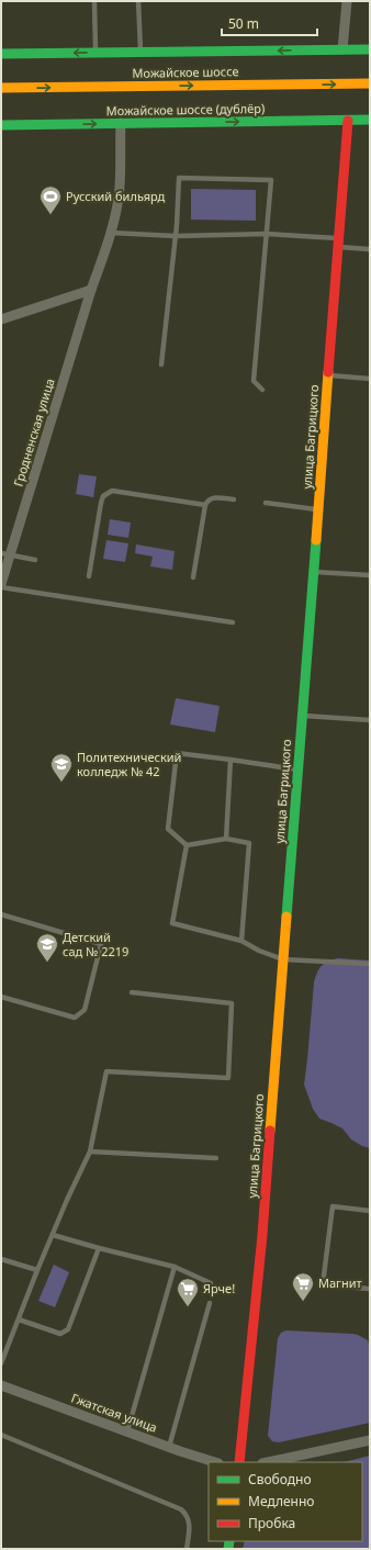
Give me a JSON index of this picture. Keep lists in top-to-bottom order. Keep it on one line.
{"streets":{"street":["Можайское шоссе","Можайское шоссе (дублёр)","Гродненская улица","улица Багрицкого","Гжатская улица"]},"crossings":[["Можайское шоссе (дублёр)","Гродненская улица"],["Можайское шоссе (дублёр)","улица Багрицкого"]],"one_way":["Можайское шоссе (дублёр)"],"places":{"sports":["Русский бильярд"],"school or university":["Политехнический колледж № 42","Детский сад № 2219"],"supermarket":["Магнит","Ярче!"]},"legend":["Свободно","Медленно","Пробка"],"scale_bar":"50 m"}
